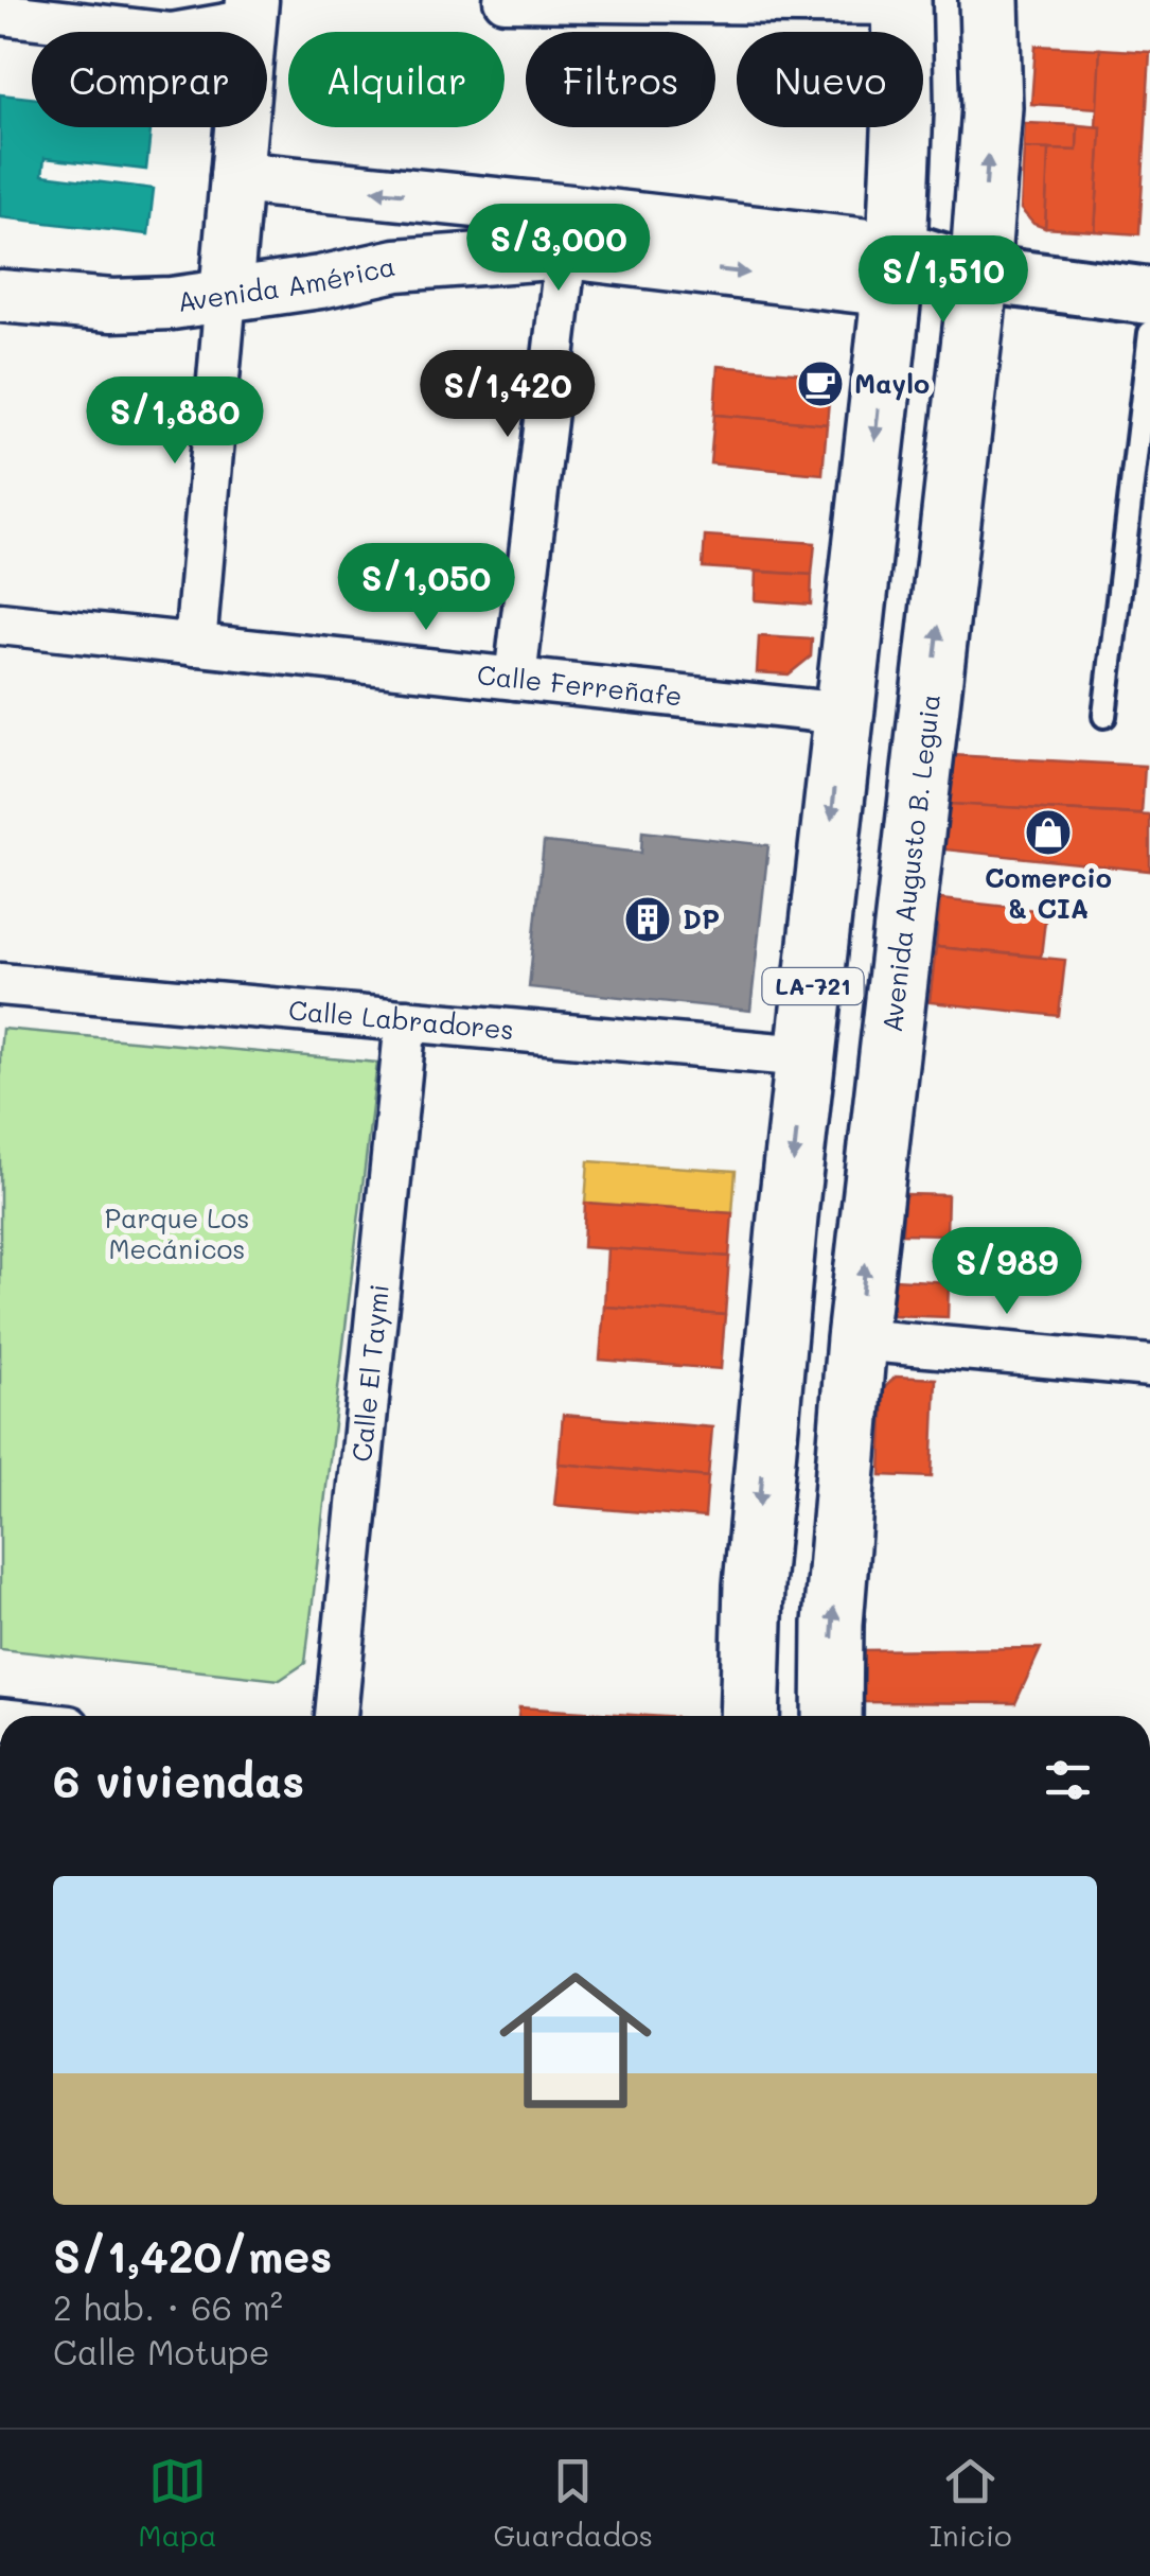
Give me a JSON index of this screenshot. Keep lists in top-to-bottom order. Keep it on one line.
{"streets":{"main road":["Avenida Augusto B. Leguia","LA-721"],"street":["Avenida América","Calle Ferreñafe","Calle Labradores","Calle El Taymi"]},"crossings":[["Avenida América","LA-721"],["Calle Ferreñafe","LA-721"],["LA-721","Calle Labradores"],["Calle Labradores","Calle El Taymi"]],"parks":["Parque Los Mecánicos"],"places":{"cafe":["Maylo"],"shop":["Comercio & CIA"],"building":["DP"]},"page":{"chip":["Comprar","Alquilar","Filtros","Nuevo"],"price":["S/3,000","S/1,510","S/1,420","S/1,880","S/1,050","S/989"],"heading":"6 viviendas","list":[{"name":"S/1,420/mes","note":"2 hab. · 66 m² · Calle Motupe"}],"tabs":["Mapa","Guardados","Inicio"]}}
